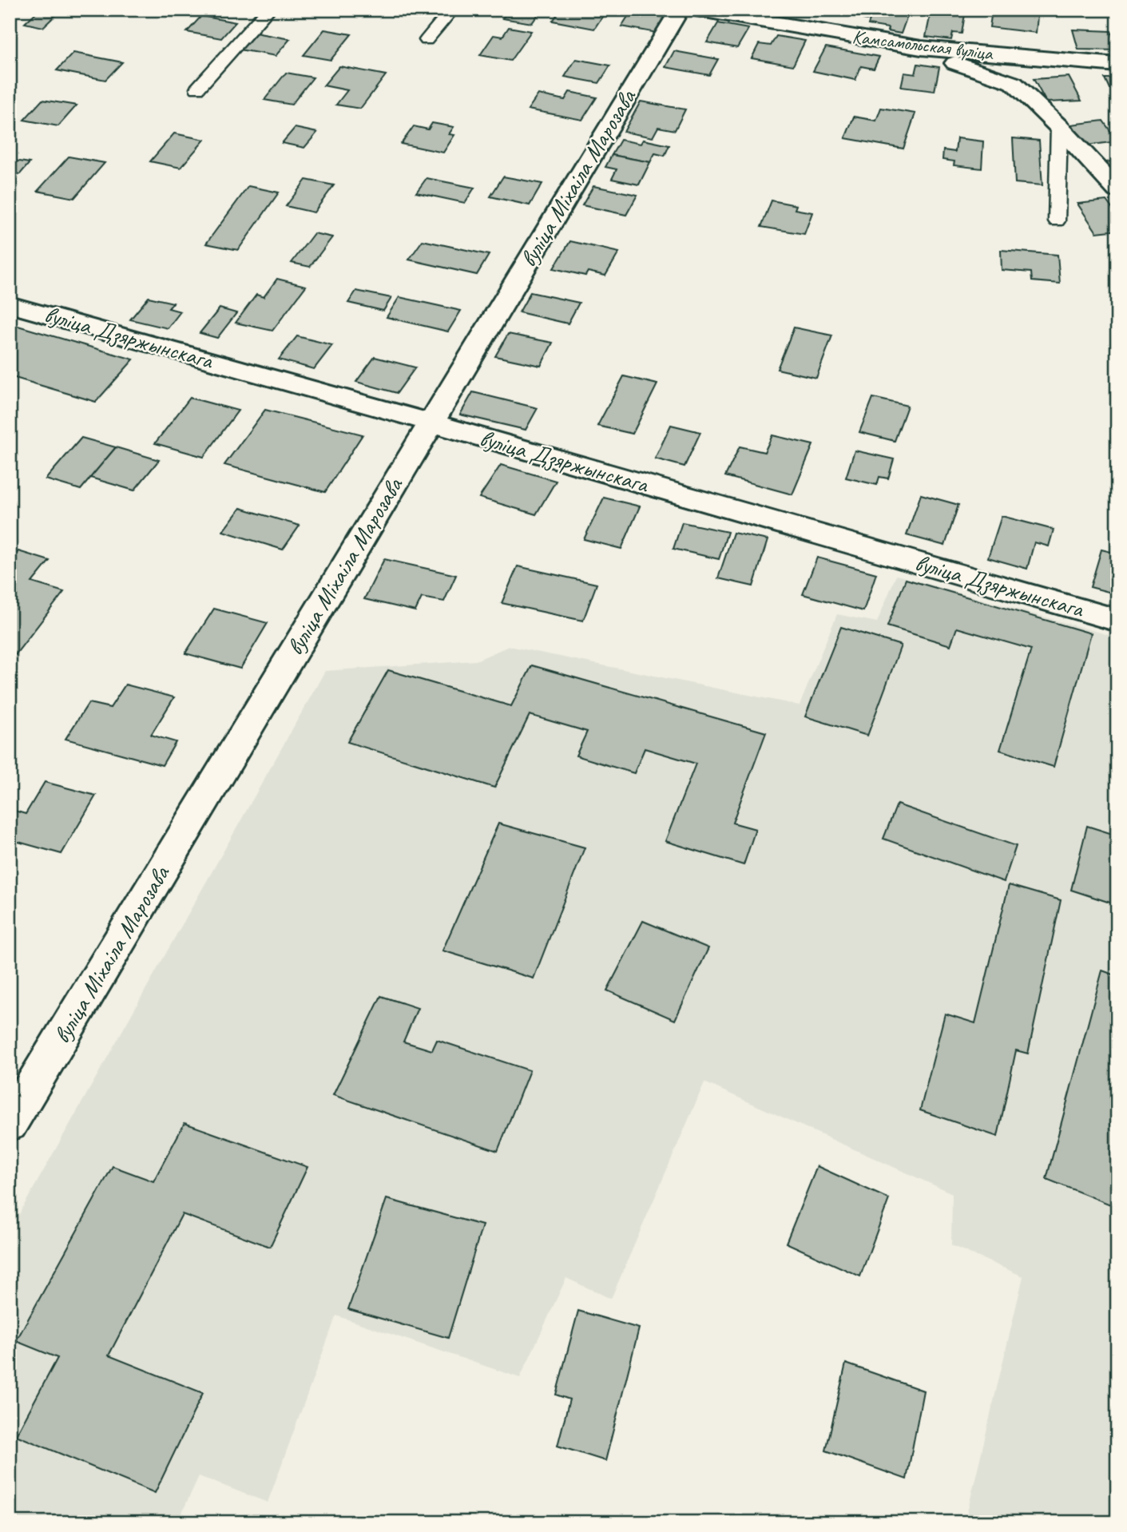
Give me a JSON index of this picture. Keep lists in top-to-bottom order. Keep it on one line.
{"streets":{"street":["Камсамольская вуліца","вуліца Міхаіла Марозава","вуліца Дзяржынскага"]},"crossings":[["вуліца Міхаіла Марозава","вуліца Дзяржынскага"]]}
